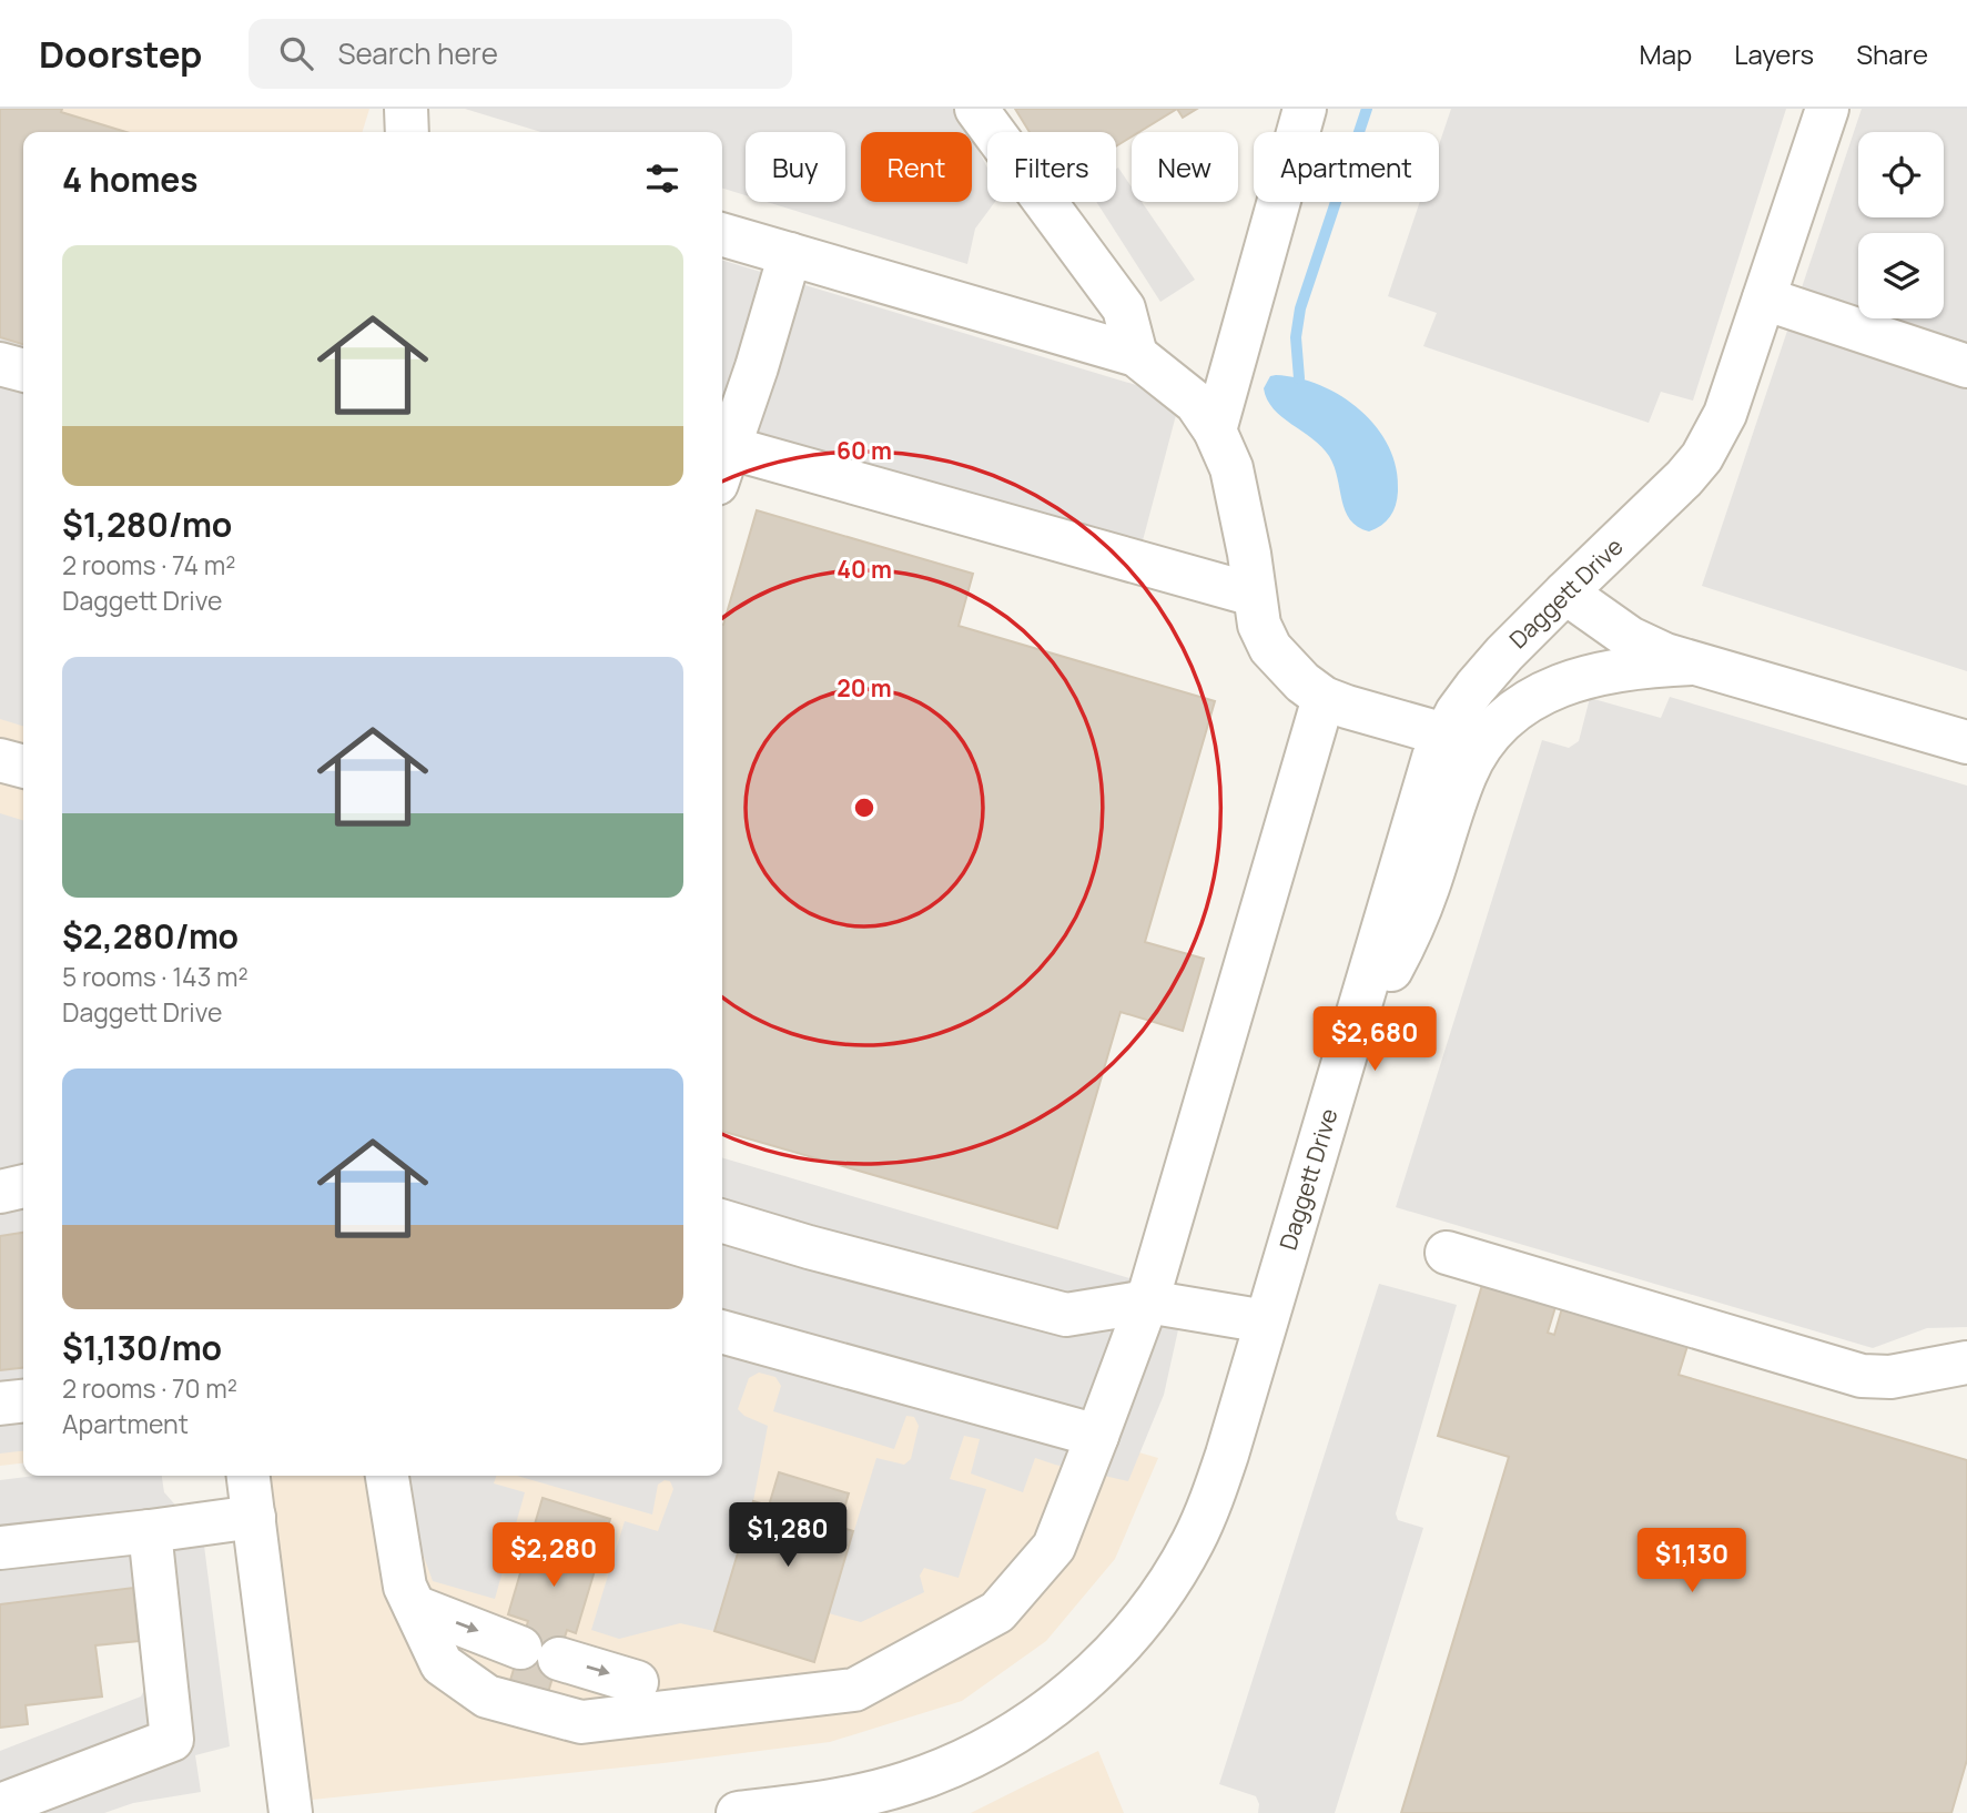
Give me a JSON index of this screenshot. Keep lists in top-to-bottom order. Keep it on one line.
{"streets":{"street":["Daggett Drive"]},"page":{"header":"Doorstep","search":"Search here","nav":["Map","Layers","Share"],"chip":["Buy","Rent","Filters","New","Apartment"],"heading":"4 homes","list":[{"name":"$1,280/mo","note":"2 rooms · 74 m² · Daggett Drive"},{"name":"$2,280/mo","note":"5 rooms · 143 m² · Daggett Drive"},{"name":"$1,130/mo","note":"2 rooms · 70 m² · Apartment"}],"price":["$2,680","$1,280","$2,280","$1,130"]},"rings":["60 m","40 m","20 m"]}
